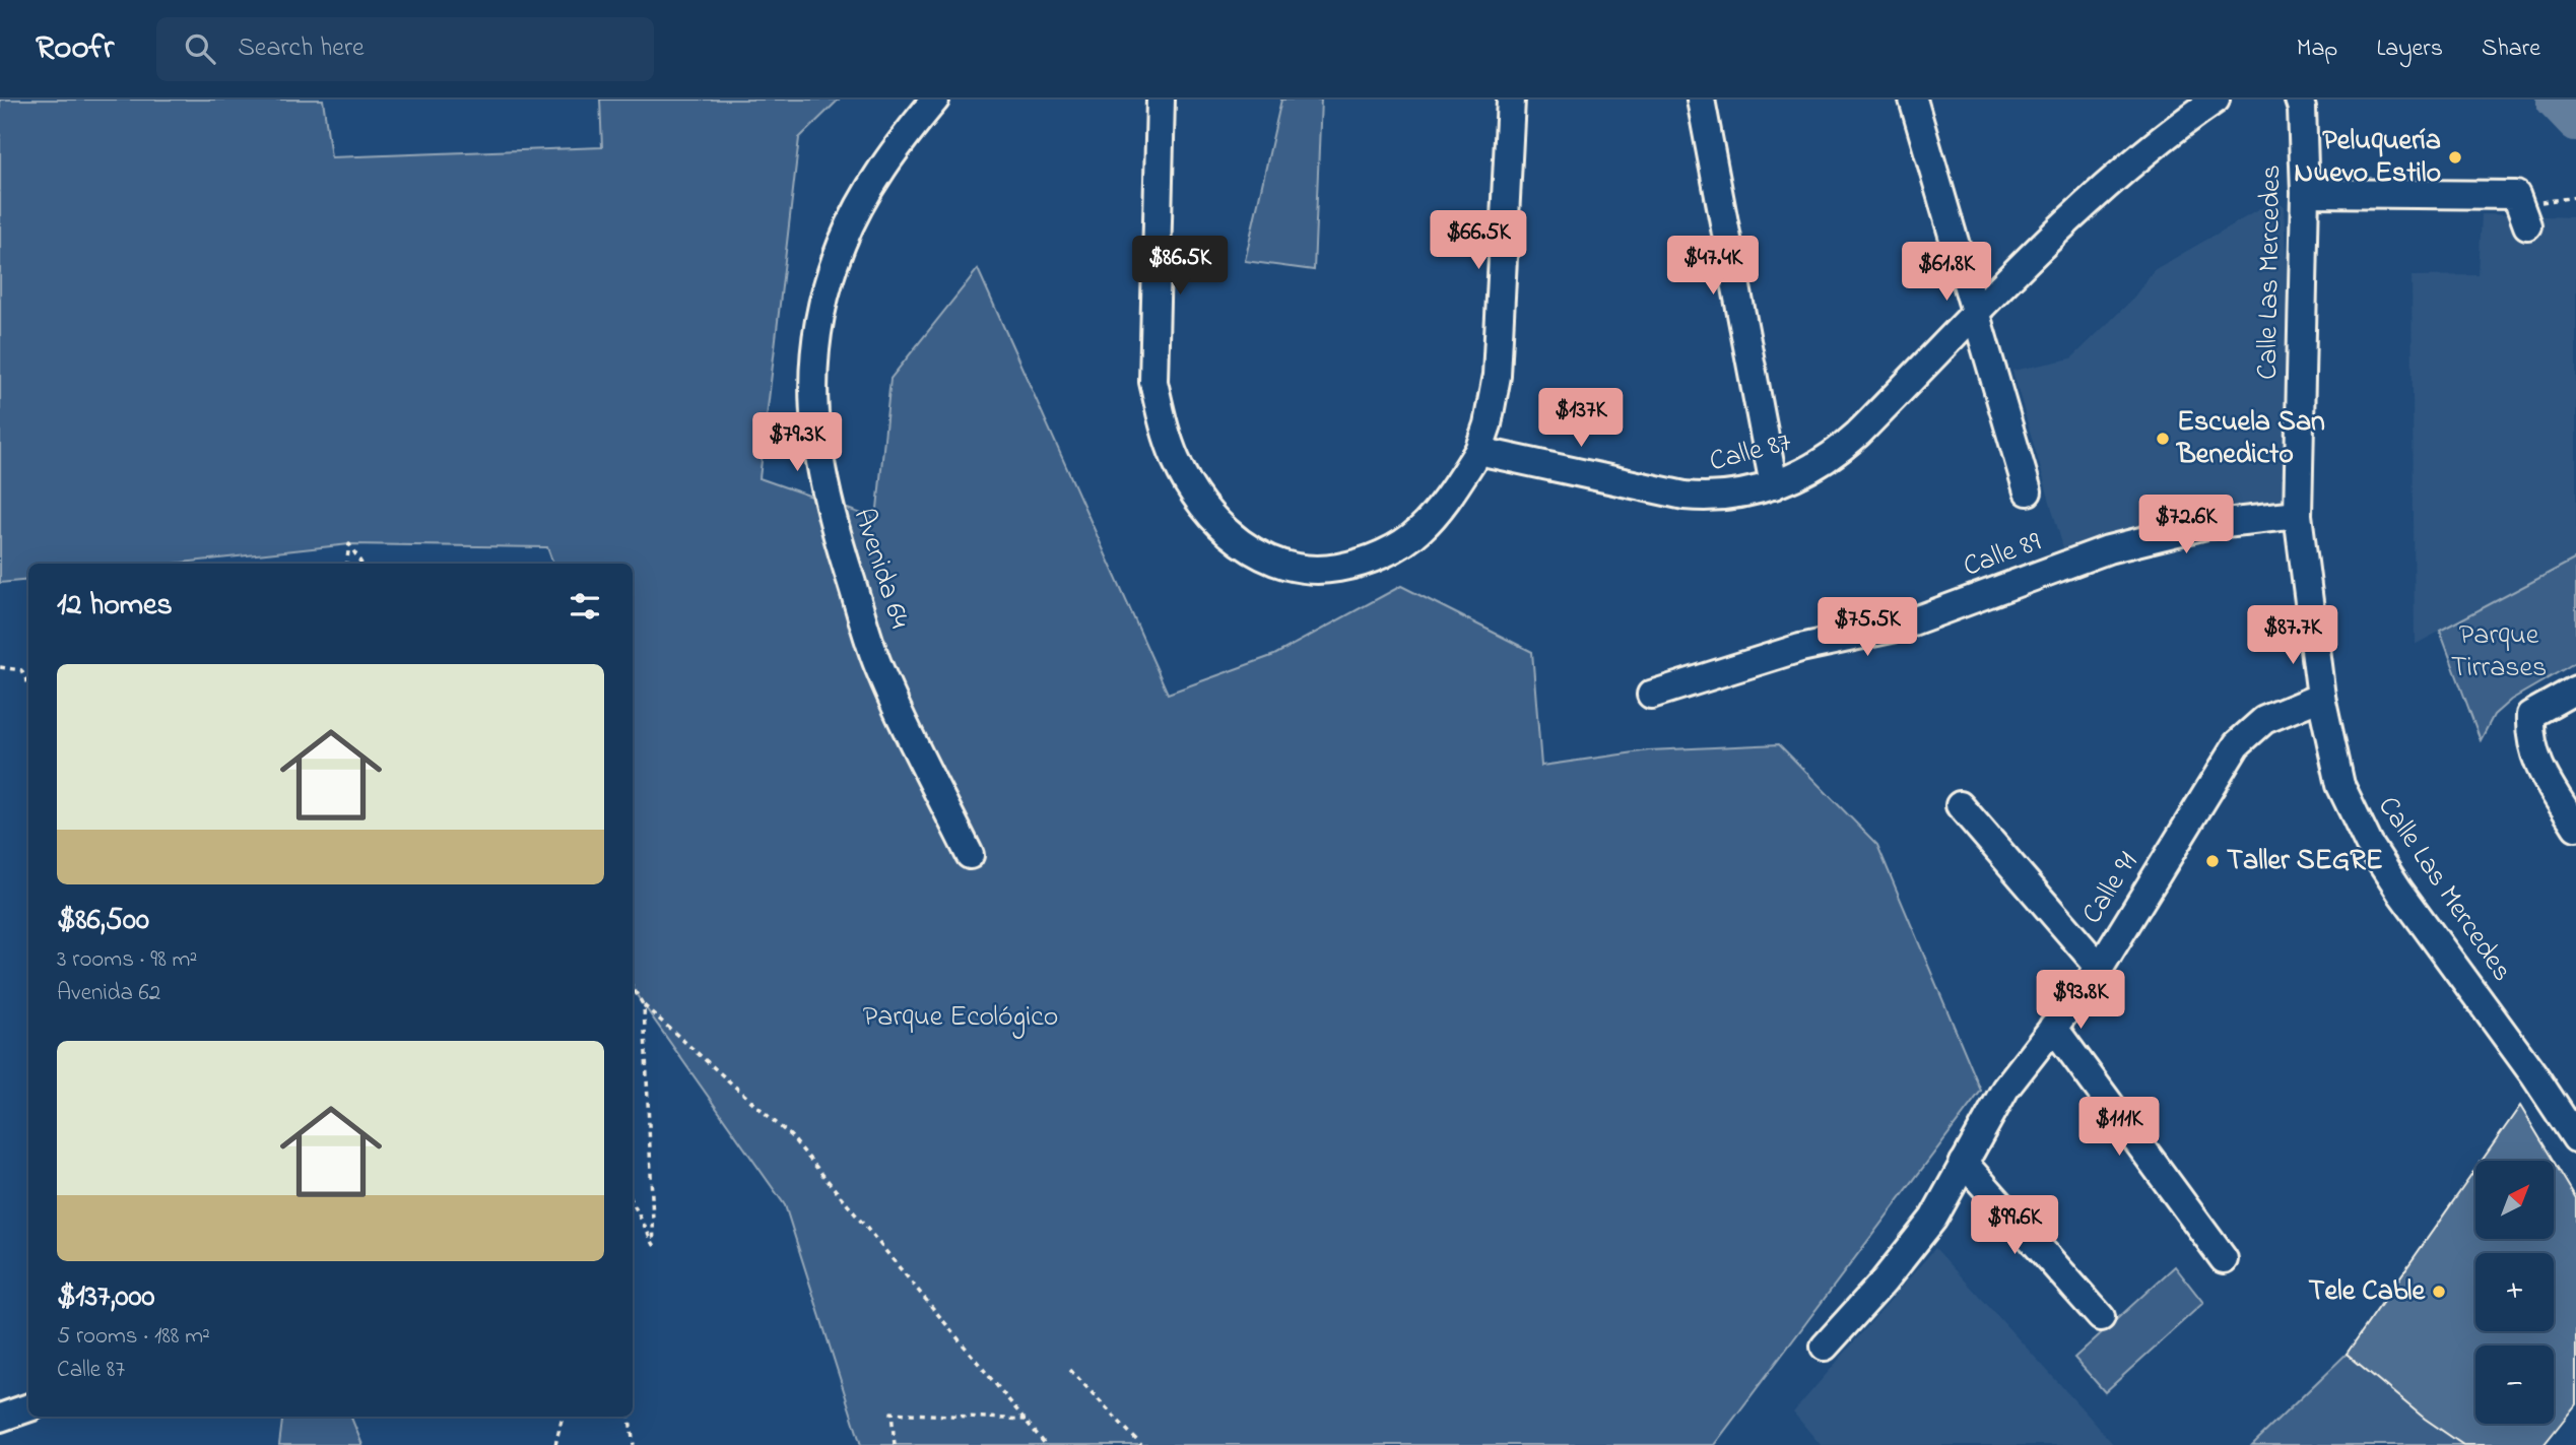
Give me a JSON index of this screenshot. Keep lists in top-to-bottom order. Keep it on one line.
{"streets":{"street":["Calle Las Mercedes","Calle 87","Calle 89","Avenida 64","Calle 91"]},"crossings":[["Calle Las Mercedes","Calle 89"],["Calle Las Mercedes","Calle 91"]],"parks":["Parque Tirrases","Parque Ecológico"],"places":["Peluquería Nuevo Estilo","Escuela San Benedicto","Taller SEGRE","Tele Cable"],"north":"top right","page":{"header":"Roofr","search":"Search here","nav":["Map","Layers","Share"],"price":["$66.5K","$86.5K","$47.4K","$61.8K","$137K","$79.3K","$72.6K","$75.5K","$87.7K","$93.8K","$111K","$99.6K"],"heading":"12 homes","list":[{"name":"$86,500","note":"3 rooms · 98 m² · Avenida 62"},{"name":"$137,000","note":"5 rooms · 188 m² · Calle 87"}],"map_buttons":["+","−"]}}
